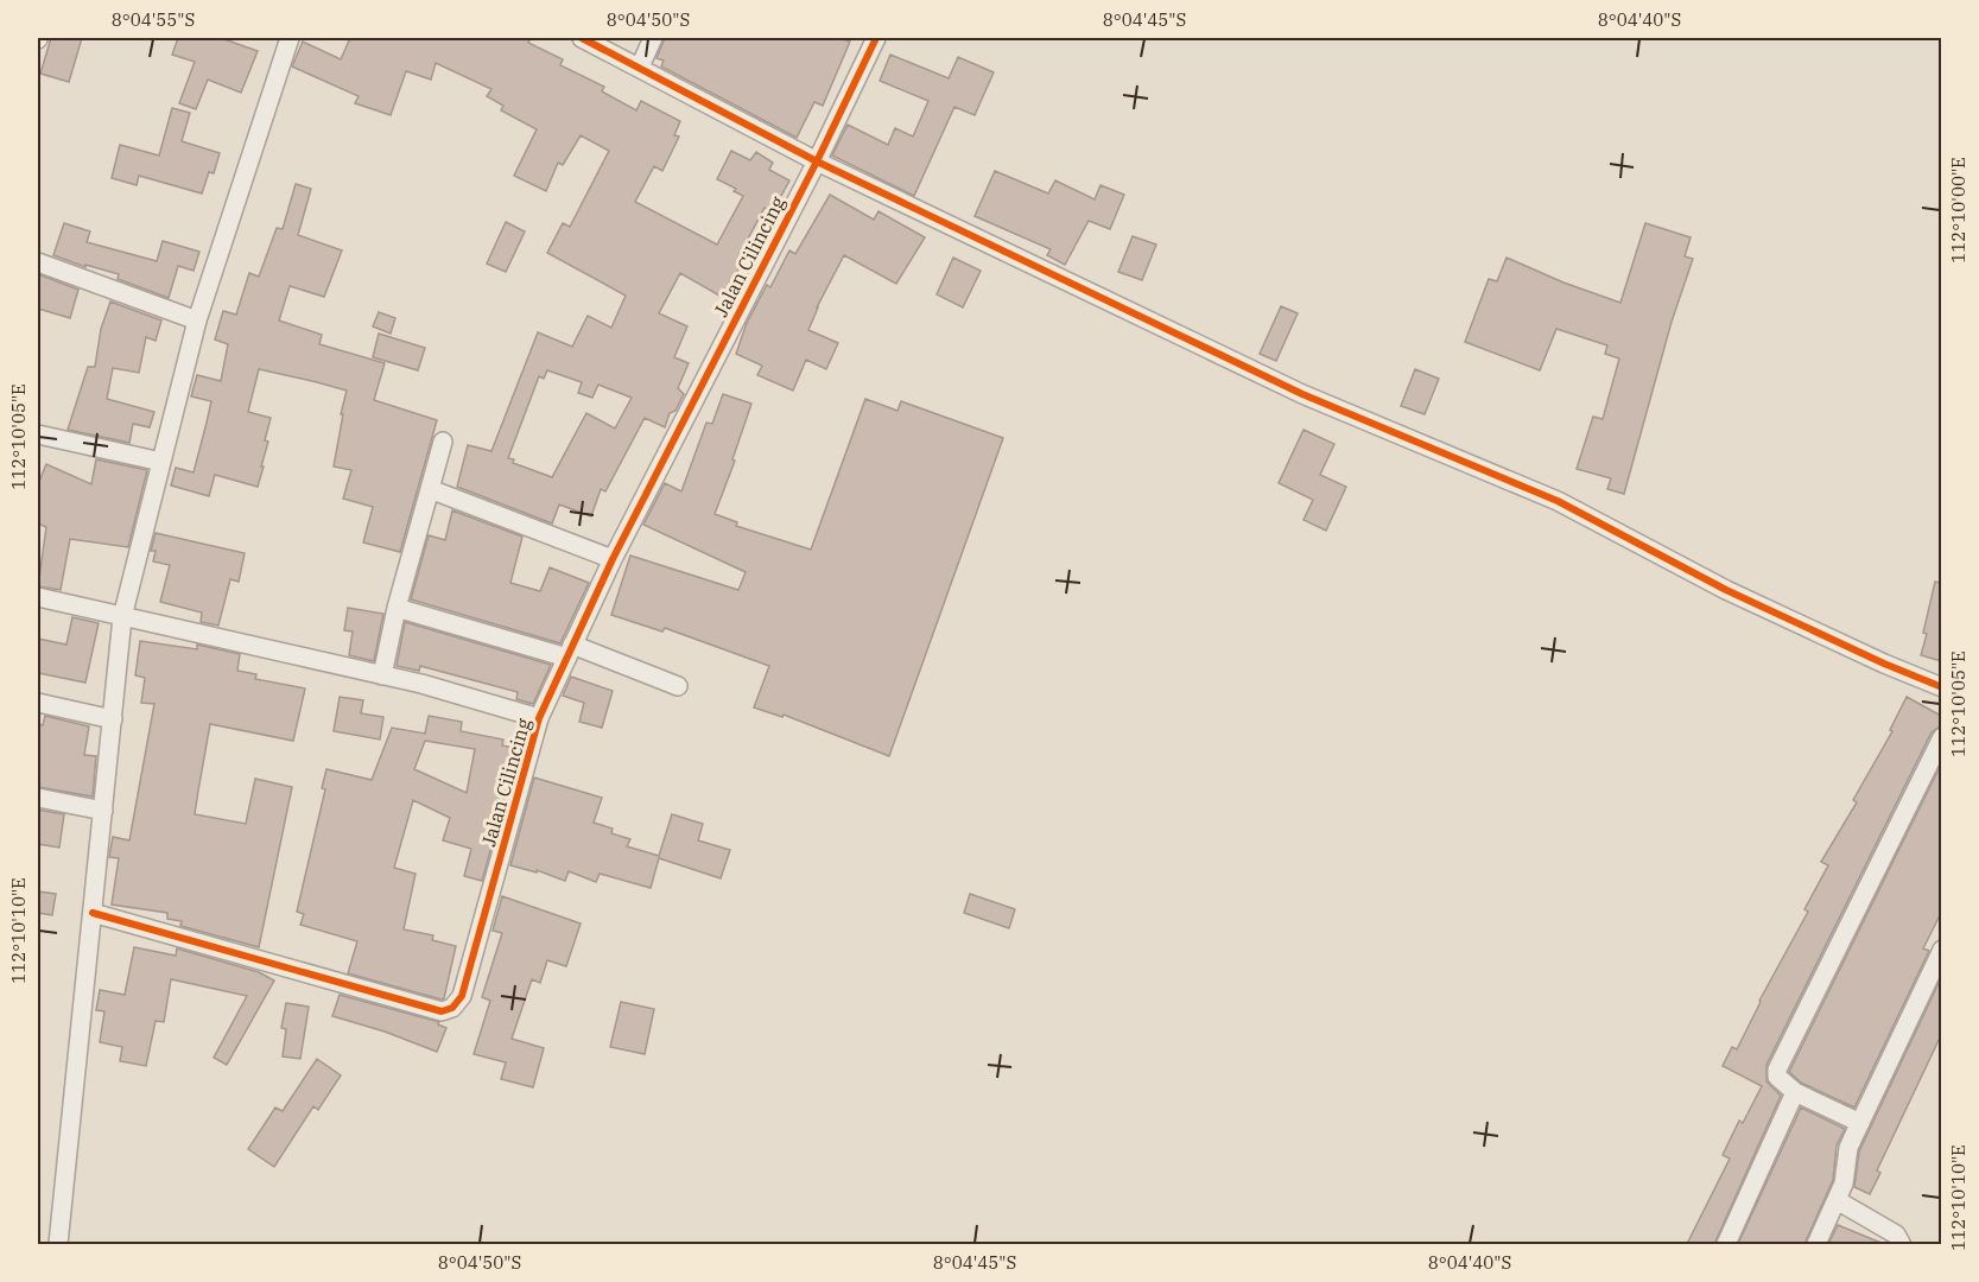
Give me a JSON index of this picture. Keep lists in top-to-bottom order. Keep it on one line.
{"streets":{"street":["Jalan Cilincing"]},"coordinates":["8°04'55\"S","8°04'50\"S","8°04'45\"S","8°04'40\"S","112°10'00\"E","112°10'05\"E","112°10'10\"E"]}
